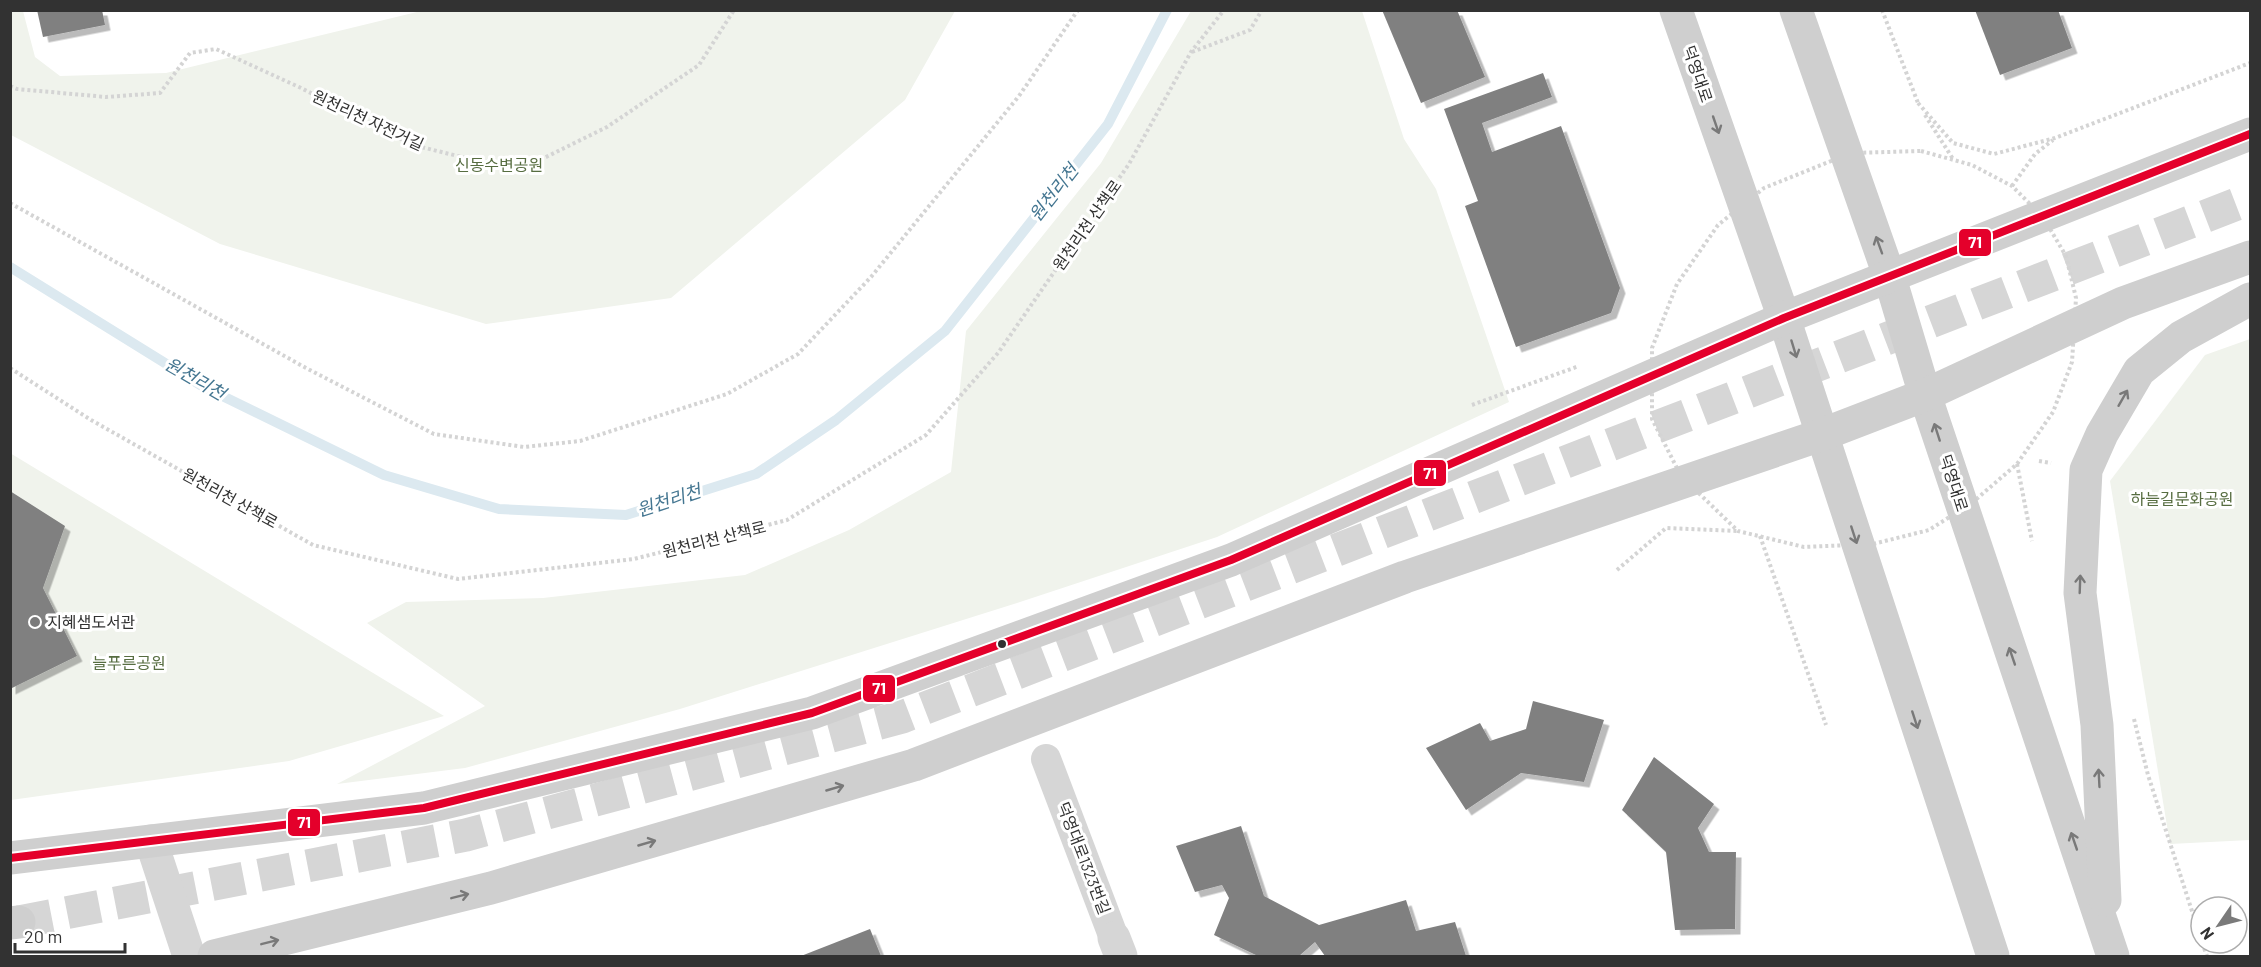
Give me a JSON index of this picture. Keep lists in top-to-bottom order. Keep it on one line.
{"streets":{"main road":["덕영대로"],"street":["덕영대로1323번길"],"path":["원천리천 자전거길","원천리천 산책로"]},"water":["원천리천"],"parks":["신동수변공원","하늘길문화공원","늘푸른공원"],"places":["지혜샘도서관"],"lines":["transit line 71"],"scale_bar":"20 m","north":"bottom left"}
